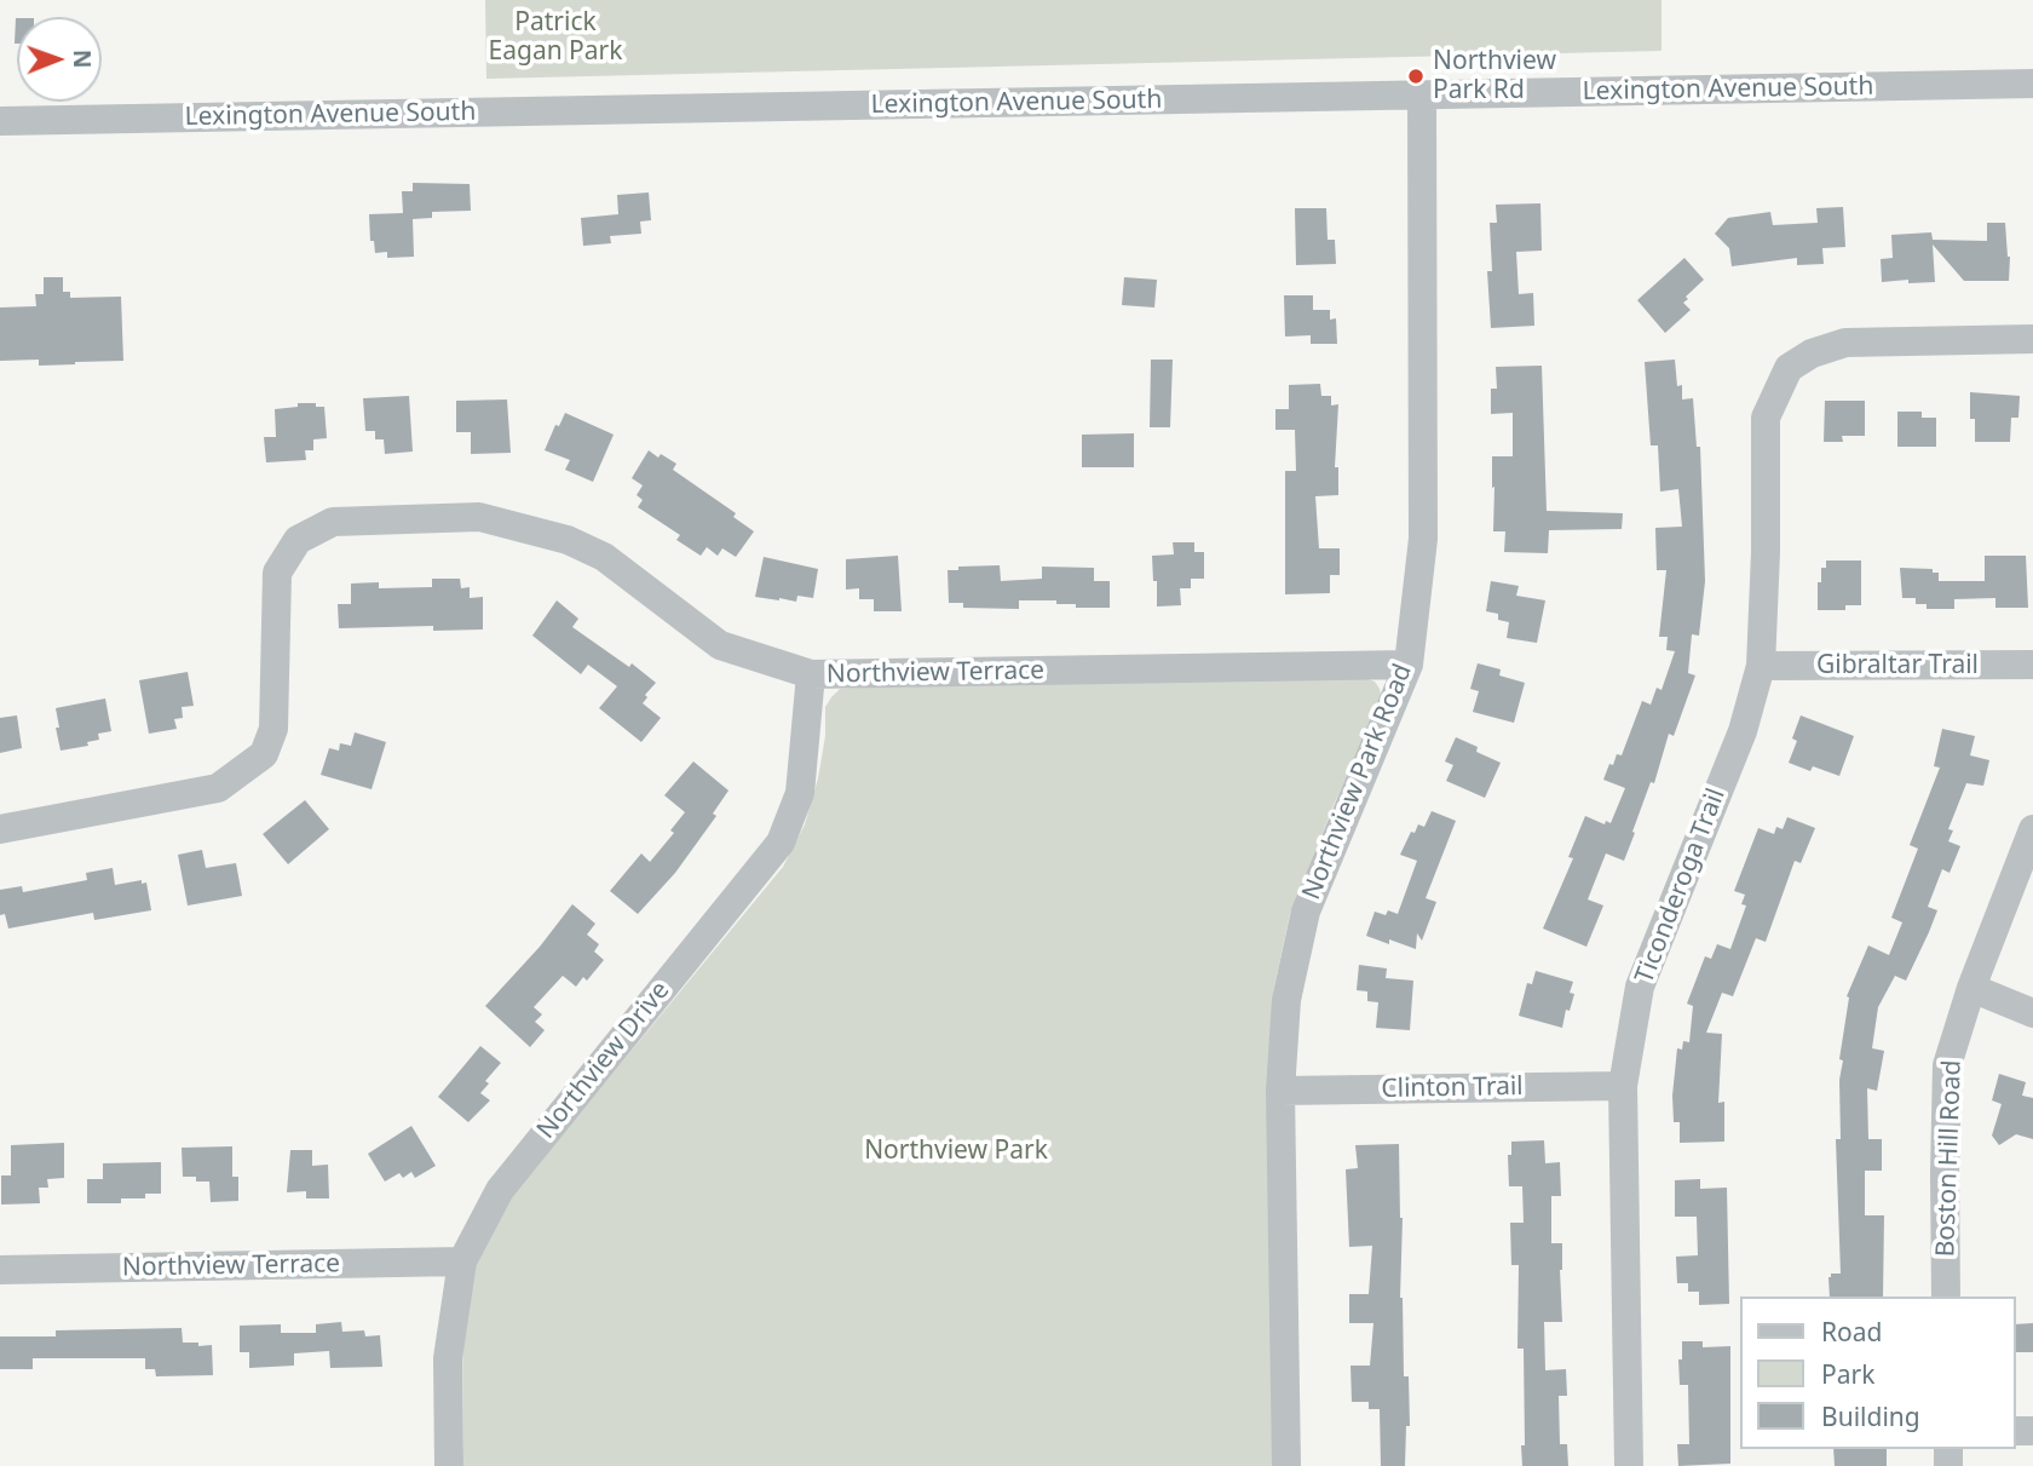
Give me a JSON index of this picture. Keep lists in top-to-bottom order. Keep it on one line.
{"streets":{"street":["Lexington Avenue South","Gibraltar Trail","Northview Terrace","Northview Park Road","Ticonderoga Trail","Northview Drive","Clinton Trail","Boston Hill Road"]},"crossings":[["Lexington Avenue South","Northview Park Road"],["Gibraltar Trail","Ticonderoga Trail"],["Northview Terrace","Northview Park Road"],["Northview Terrace","Northview Drive"],["Northview Park Road","Clinton Trail"],["Ticonderoga Trail","Clinton Trail"]],"parks":["Patrick Eagan Park","Northview Park"],"places":["Northview Park Rd"],"legend":["Road","Park","Building"],"north":"right"}
